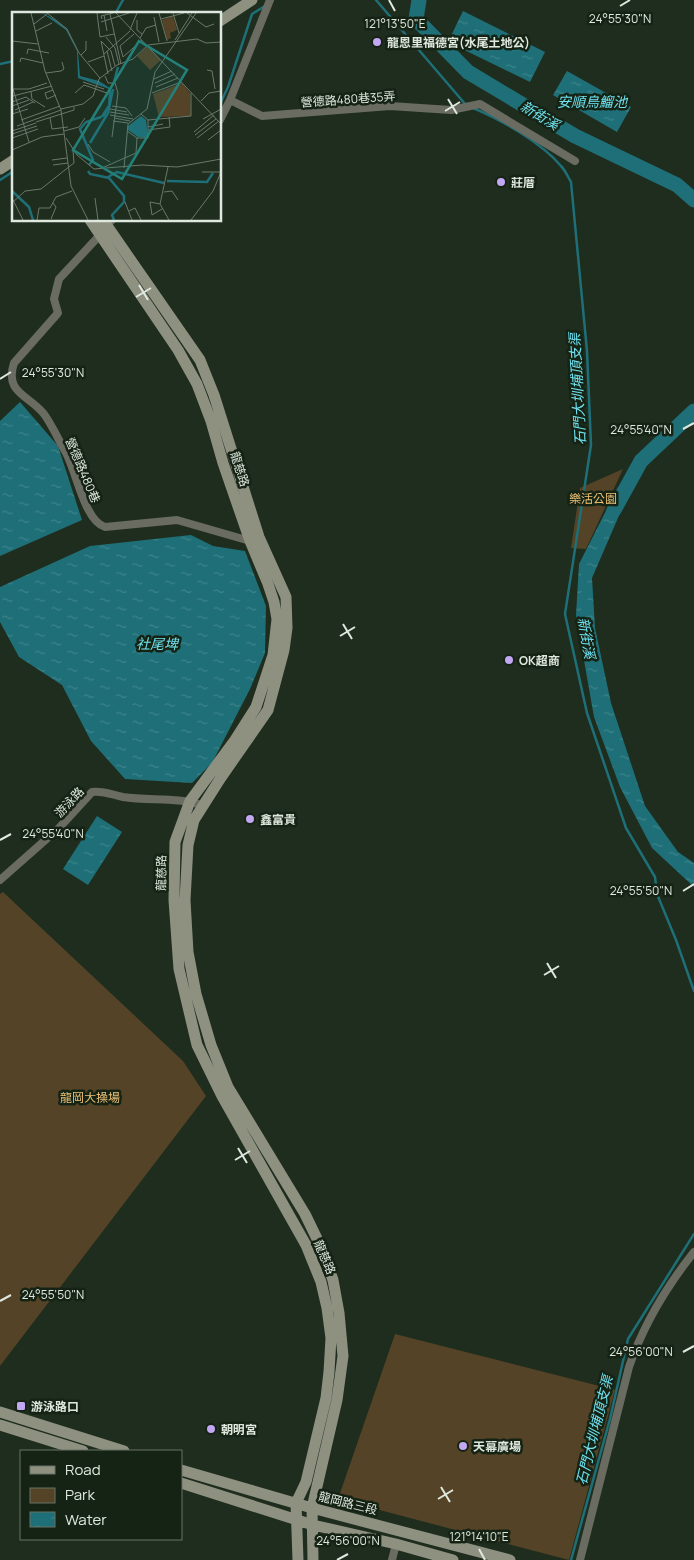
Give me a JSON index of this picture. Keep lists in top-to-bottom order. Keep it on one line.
{"streets":{"street":["營德路480巷35弄","龍慈路","營德路480巷","游泳路","龍岡路三段"]},"crossings":[["龍慈路","營德路480巷"],["龍慈路","游泳路"],["龍慈路","龍岡路三段"]],"water":["安順烏鰡池","新街溪","石門大圳埔頂支渠","社尾埤"],"parks":["樂活公園","龍岡大操場"],"places":{"other":["龍恩里福德宮(水尾土地公)","莊厝","OK超商","鑫富貴","朝明宮","天幕廣場"],"transit":["游泳路口"]},"legend":["Road","Park","Water"],"coordinates":["24°55'30\"N","121°13'50\"E","24°55'40\"N","24°55'50\"N","24°56'00\"N","121°14'10\"E"]}
